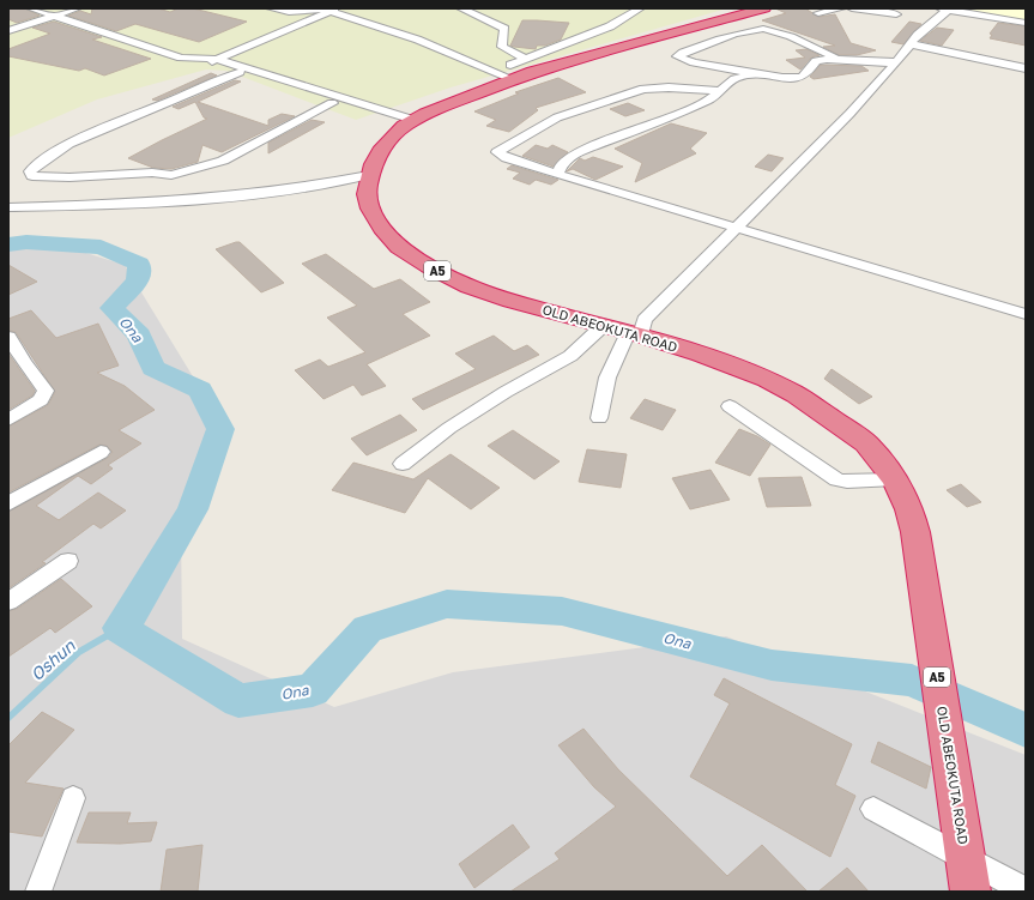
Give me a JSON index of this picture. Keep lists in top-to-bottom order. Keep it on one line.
{"streets":{"highway":["A5","OLD ABEOKUTA ROAD"]},"water":["Ona","Oshun"]}
